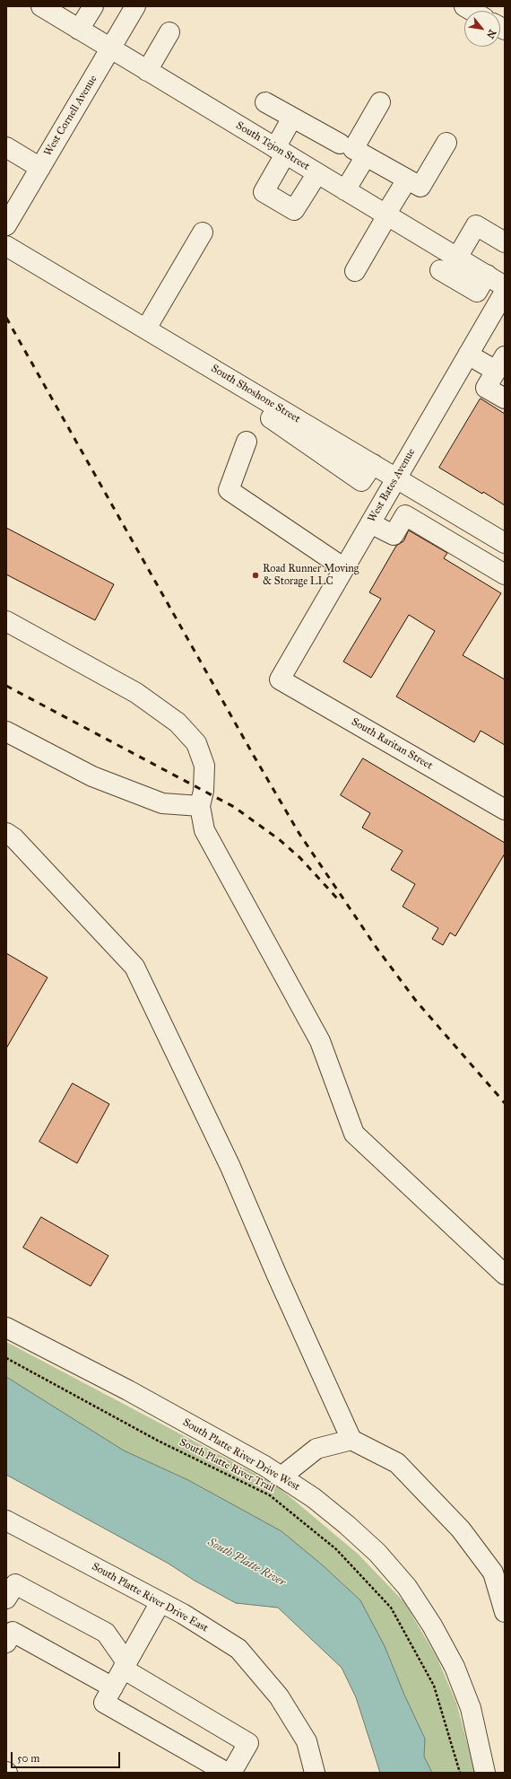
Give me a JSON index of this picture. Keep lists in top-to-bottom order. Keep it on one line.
{"streets":{"street":["West Cornell Avenue","South Tejon Street","South Shoshone Street","West Bates Avenue","South Raritan Street","South Platte River Drive West","South Platte River Drive East"],"path":["South Platte River Trail"]},"crossings":[["West Cornell Avenue","South Tejon Street"],["South Shoshone Street","West Bates Avenue"],["West Bates Avenue","South Raritan Street"]],"water":["South Platte River"],"places":["Road Runner Moving & Storage LLC"],"scale_bar":"50 m","north":"bottom right"}
